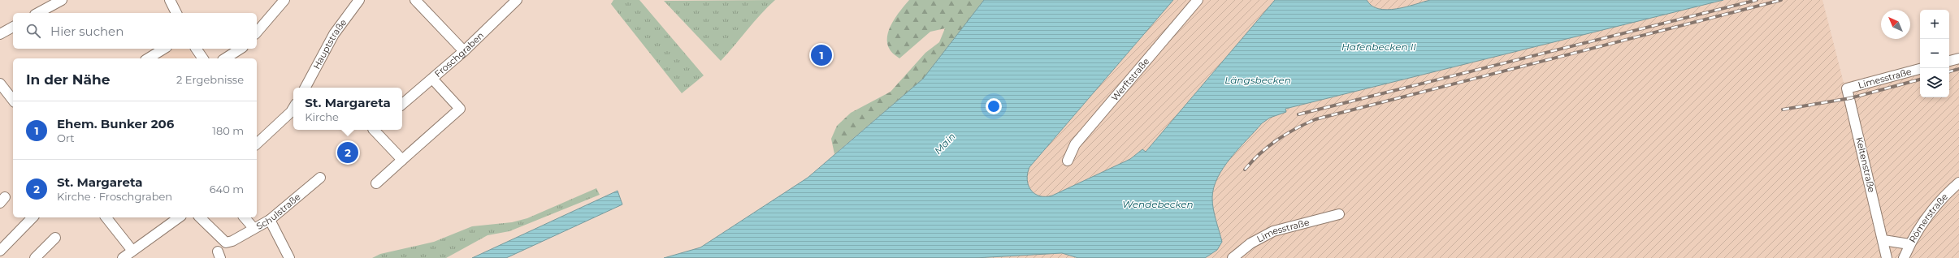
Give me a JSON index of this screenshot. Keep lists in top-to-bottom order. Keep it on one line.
{"streets":{"street":["Hauptstraße","Froschgraben","Werftstraße","Limesstraße","Keltenstraße","Schulstraße","Römerstraße"]},"crossings":[["Limesstraße","Keltenstraße"]],"water":["Hafenbecken II","Längsbecken","Main","Wendebecken"],"north":"top left","page":{"map_buttons":["+","−"],"search":"Hier suchen","pins":["1","2"],"heading":["In der Nähe","2 Ergebnisse"],"popup":["St. Margareta","Kirche"],"list":[{"mark":"1","name":"Ehem. Bunker 206","note":"Ort","value":"180 m"},{"mark":"2","name":"St. Margareta","note":"Kirche · Froschgraben","value":"640 m"}]}}
